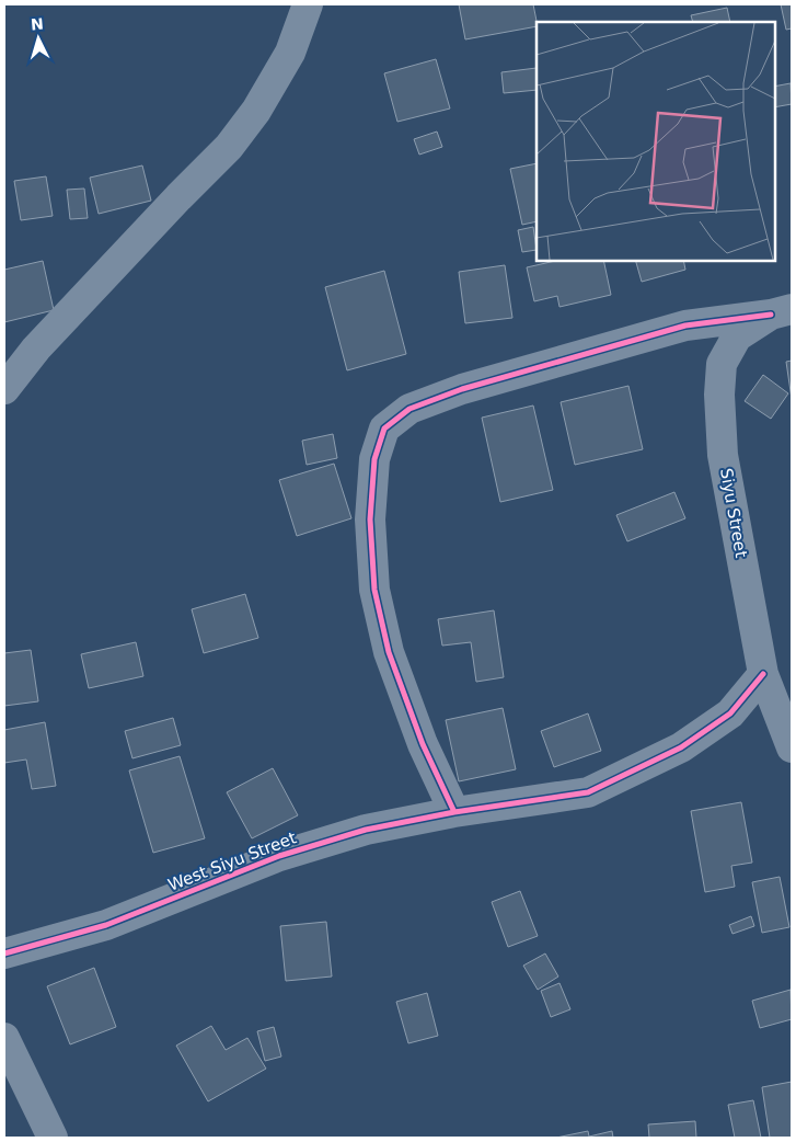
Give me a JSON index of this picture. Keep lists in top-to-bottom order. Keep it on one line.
{"streets":{"street":["Siyu Street","West Siyu Street"]},"crossings":[["Siyu Street","West Siyu Street"]],"north":"top"}
